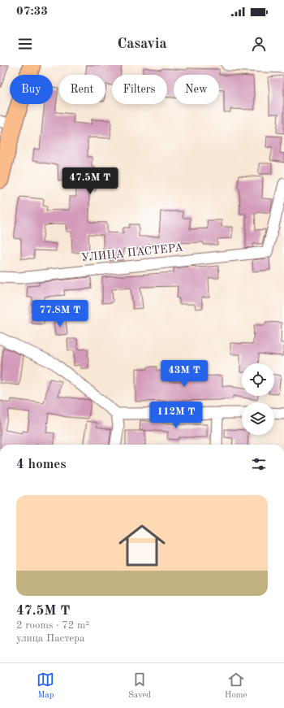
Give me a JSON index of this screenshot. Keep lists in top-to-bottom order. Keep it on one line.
{"streets":{"street":["УЛИЦА ПАСТЕРА"]},"page":{"status":"07:33","header":"Casavia","chip":["Buy","Rent","Filters","New"],"price":["47.5M ₸","77.8M ₸","43M ₸","112M ₸"],"heading":"4 homes","list":[{"name":"47.5M ₸","note":"2 rooms · 72 m² · улица Пастера"}],"tabs":["Map","Saved","Home"]}}
